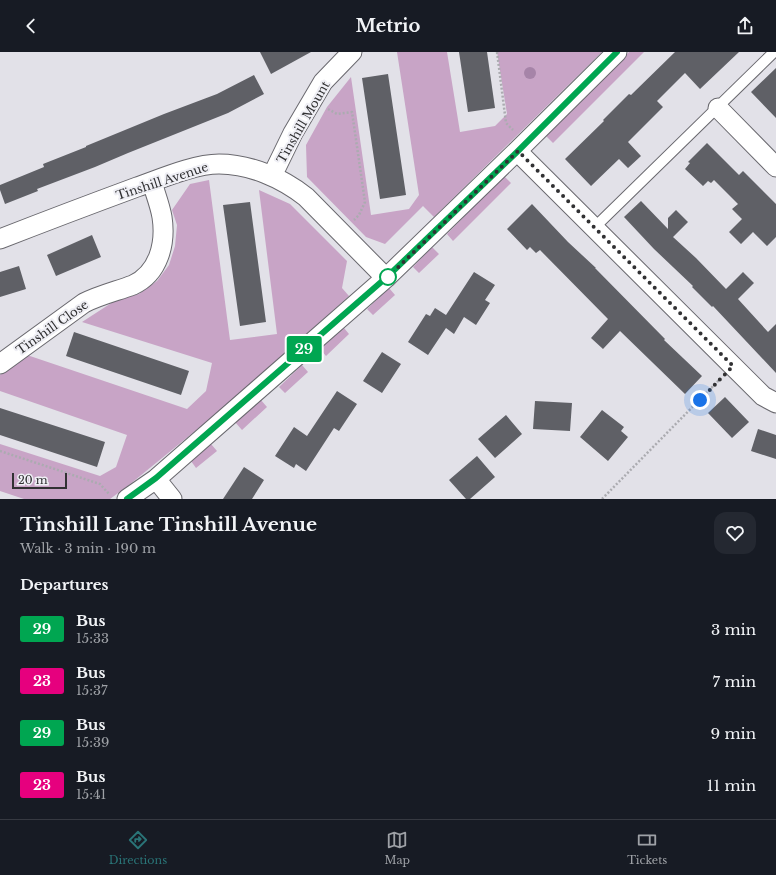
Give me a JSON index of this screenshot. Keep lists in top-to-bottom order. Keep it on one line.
{"streets":{"street":["Tinshill Mount","Tinshill Avenue","Tinshill Close"]},"crossings":[["Tinshill Mount","Tinshill Avenue"],["Tinshill Avenue","Tinshill Close"]],"lines":["bus line 29"],"scale_bar":"20 m","page":{"header":"Metrio","on_map":"29","scale":"20 m","heading":[["Tinshill Lane Tinshill Avenue","Walk · 3 min · 190 m"],"Departures"],"list":[{"mark":"29","name":"Bus","note":"15:33","value":"3 min"},{"mark":"23","name":"Bus","note":"15:37","value":"7 min"},{"mark":"29","name":"Bus","note":"15:39","value":"9 min"},{"mark":"23","name":"Bus","note":"15:41","value":"11 min"}],"tabs":["Directions","Map","Tickets"]}}
